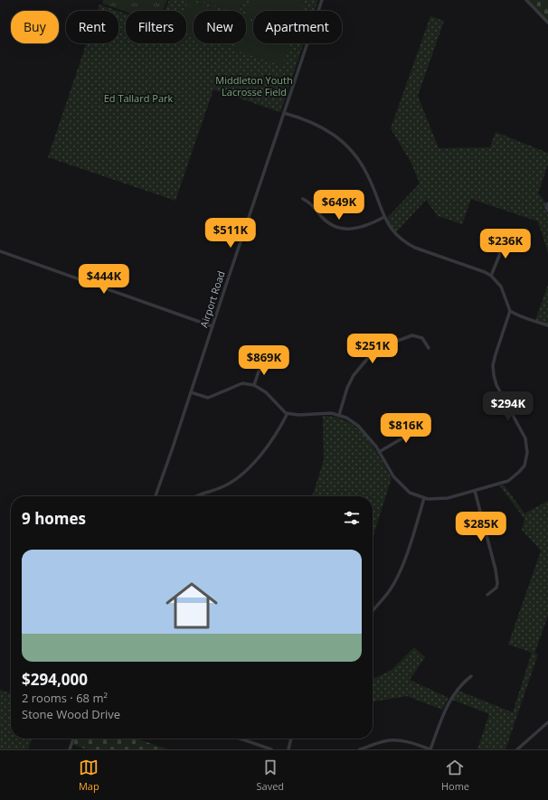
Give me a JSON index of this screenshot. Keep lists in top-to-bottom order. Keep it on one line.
{"streets":{"street":["Airport Road"]},"parks":["Middleton Youth Lacrosse Field","Ed Tallard Park"],"page":{"chip":["Buy","Rent","Filters","New","Apartment"],"price":["$649K","$511K","$236K","$444K","$251K","$869K","$294K","$816K","$285K"],"heading":"9 homes","list":[{"name":"$294,000","note":"2 rooms · 68 m² · Stone Wood Drive"}],"tabs":["Map","Saved","Home"]}}
